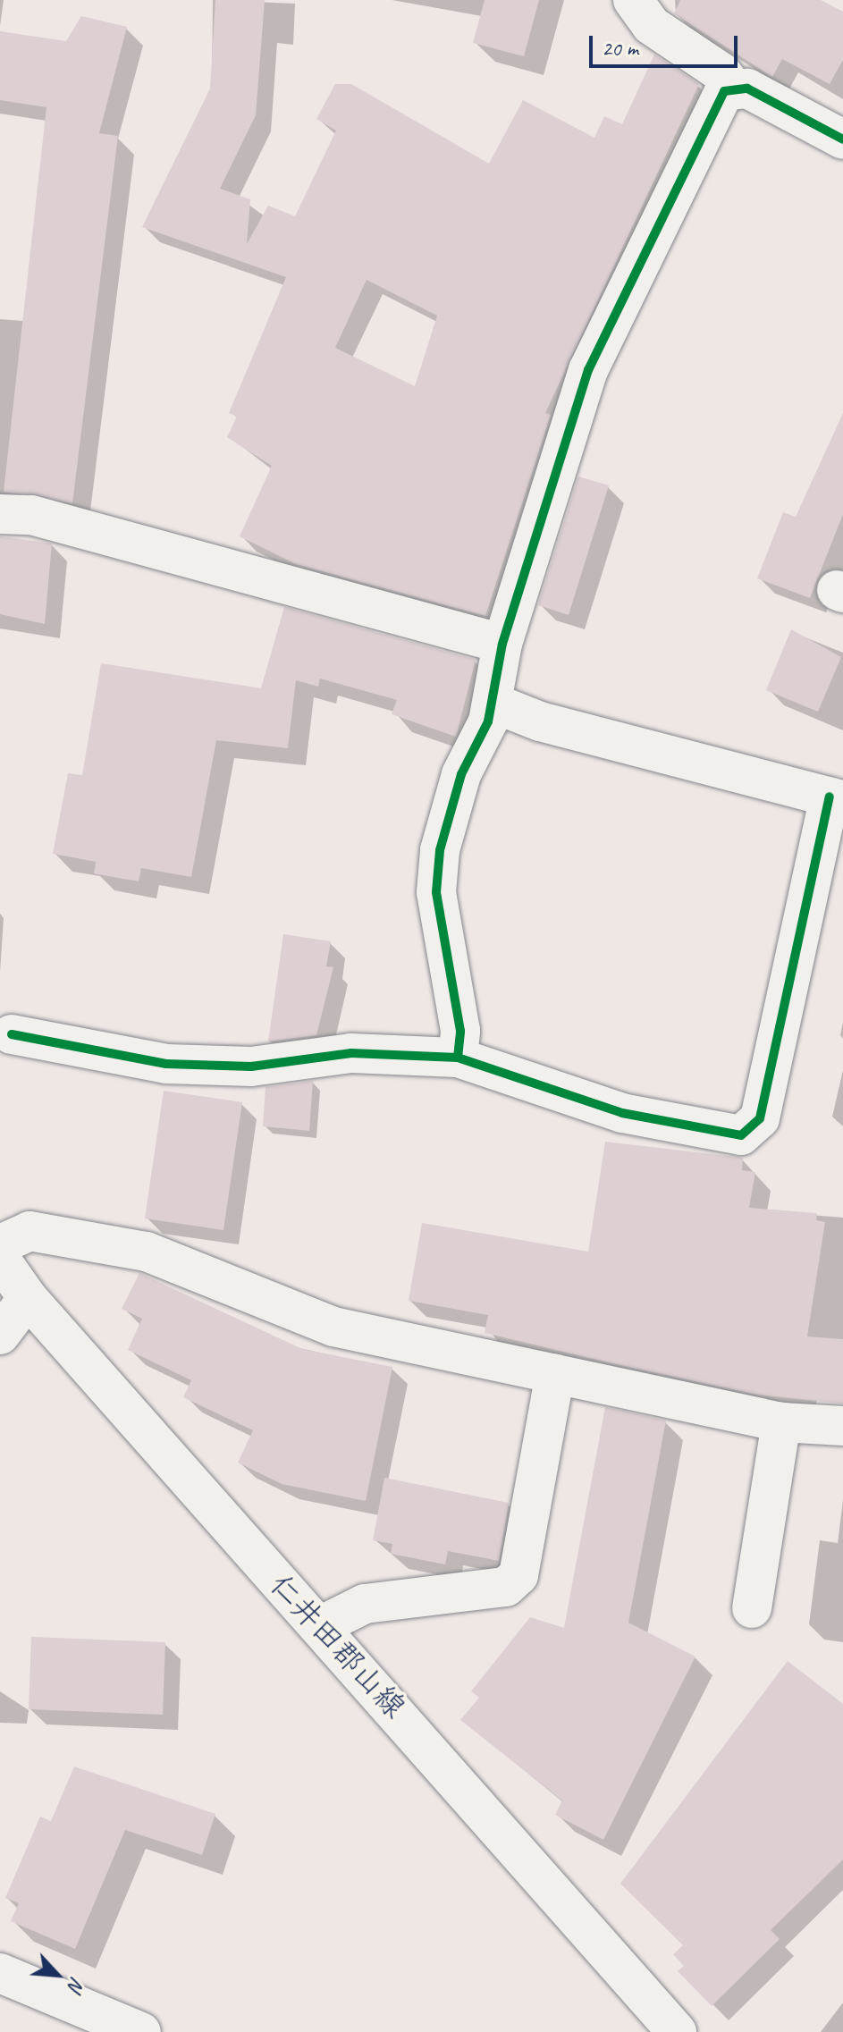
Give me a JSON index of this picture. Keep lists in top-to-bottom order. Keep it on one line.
{"streets":{"street":["仁井田郡山線"]},"scale_bar":"20 m","north":"bottom right"}
